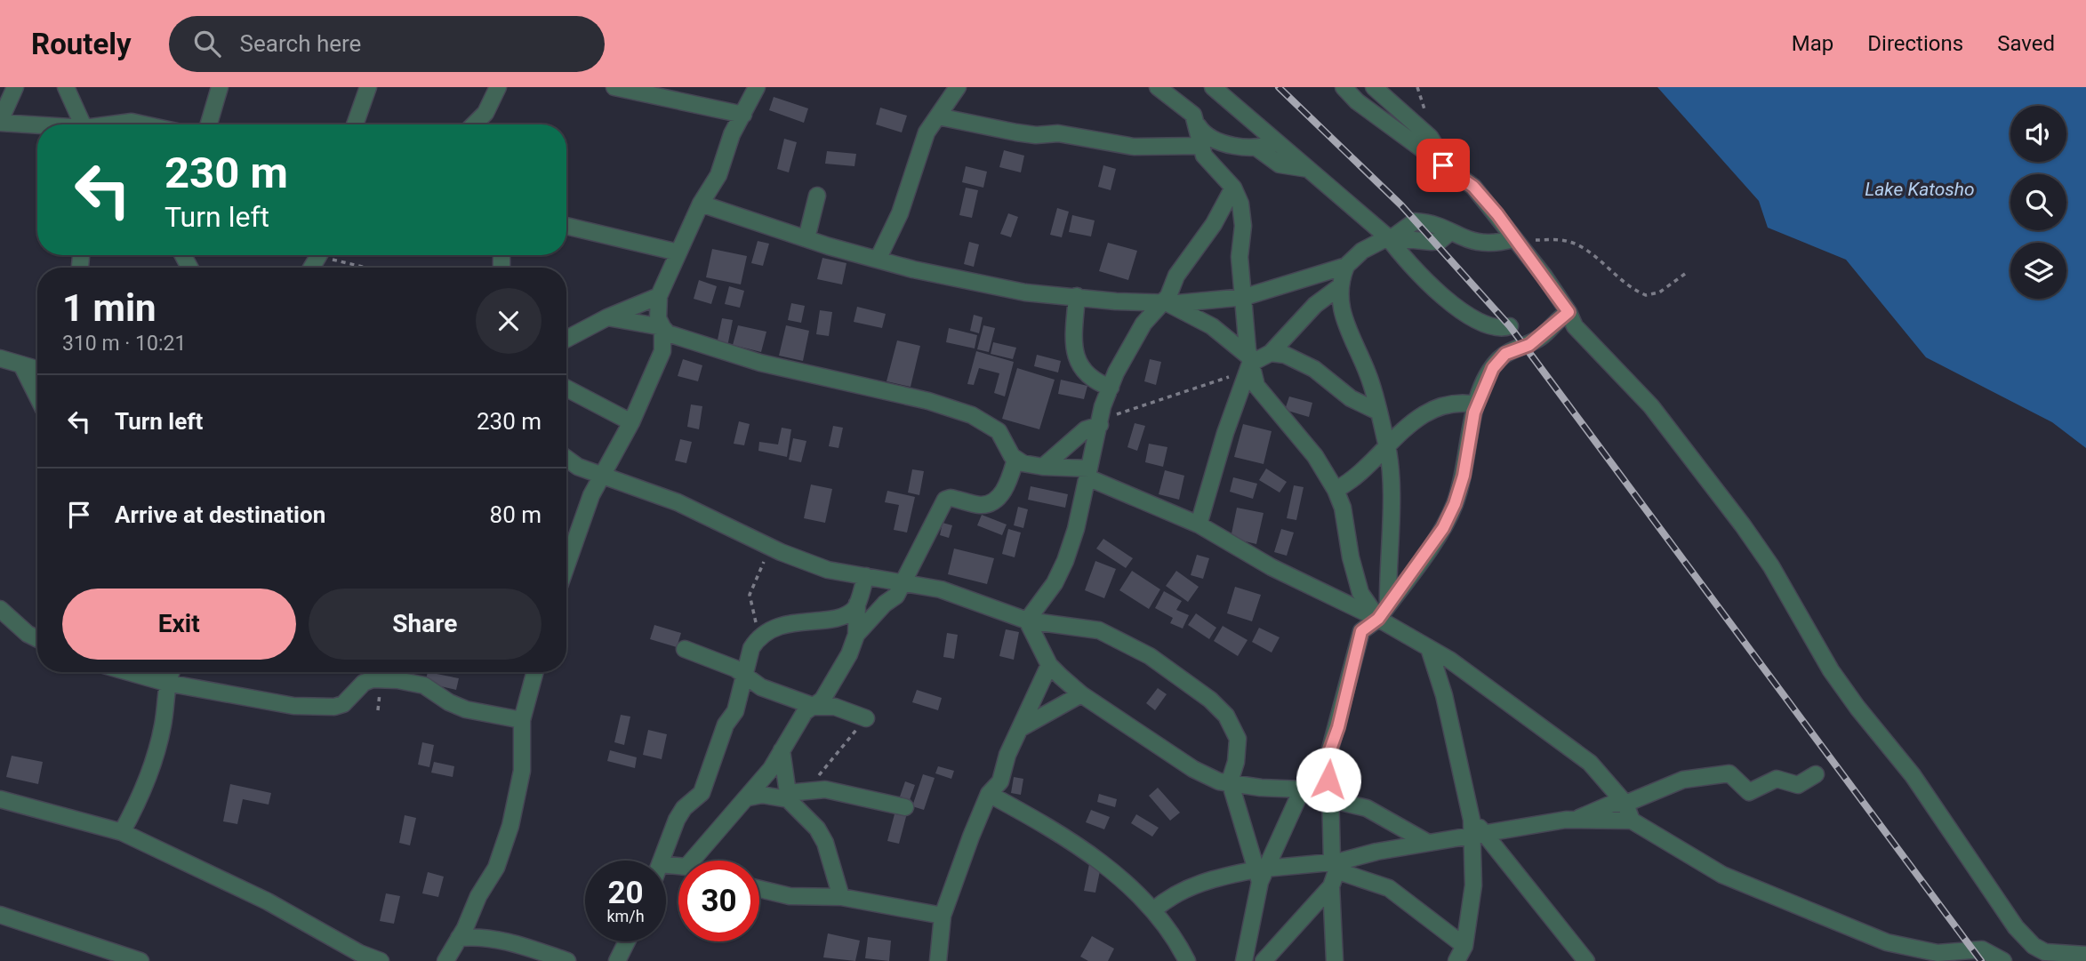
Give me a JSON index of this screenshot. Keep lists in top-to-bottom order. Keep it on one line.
{"water":["Lake Katosho"],"page":{"header":"Routely","search":"Search here","nav":["Map","Directions","Saved"],"turn":["230 m","Turn left"],"heading":["1 min","310 m · 10:21"],"list":[{"name":"Turn left","value":"230 m"},{"name":"Arrive at destination","value":"80 m"}],"buttons":["Exit","Share"],"speed":"20 km/h","limit":"30"}}
